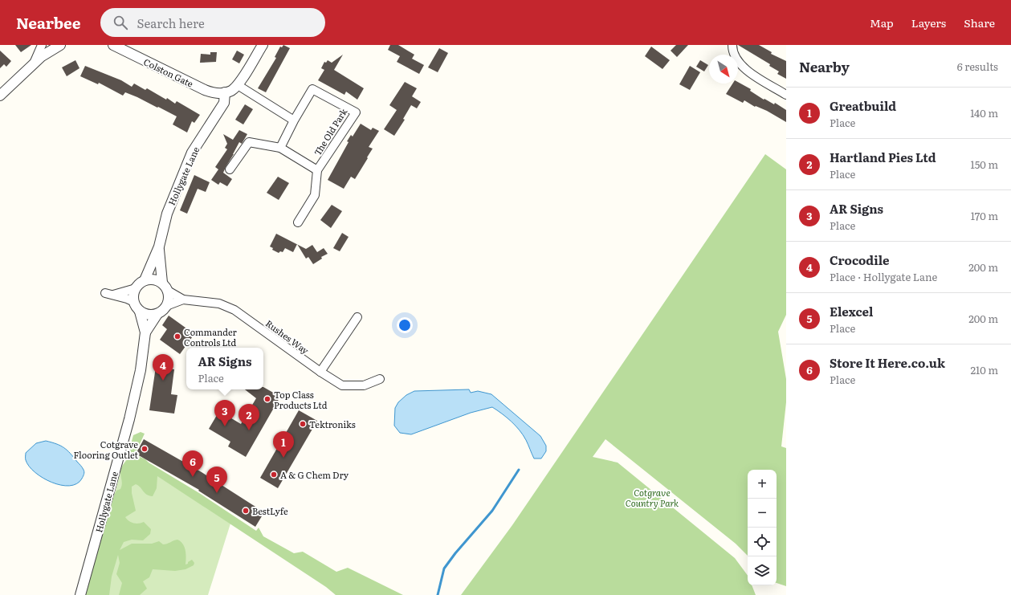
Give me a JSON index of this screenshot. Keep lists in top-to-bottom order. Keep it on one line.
{"streets":{"street":["Colston Gate","The Old Park","Hollygate Lane","Rushes Way"]},"crossings":[["Colston Gate","Hollygate Lane"]],"parks":["Cotgrave Country Park"],"places":["Commander Controls Ltd","Top Class Products Ltd","Tektroniks","Cotgrave Flooring Outlet","A & G Chem Dry","BestLyfe"],"north":"bottom right","page":{"header":"Nearbee","search":"Search here","nav":["Map","Layers","Share"],"heading":["Nearby","6 results"],"list":[{"mark":"1","name":"Greatbuild","note":"Place","value":"140 m"},{"mark":"2","name":"Hartland Pies Ltd","note":"Place","value":"150 m"},{"mark":"3","name":"AR Signs","note":"Place","value":"170 m"},{"mark":"4","name":"Crocodile","note":"Place · Hollygate Lane","value":"200 m"},{"mark":"5","name":"Elexcel","note":"Place","value":"200 m"},{"mark":"6","name":"Store It Here.co.uk","note":"Place","value":"210 m"}],"popup":["AR Signs","Place"],"pins":["4","3","2","1","6","5"],"map_buttons":["+","−"]}}
